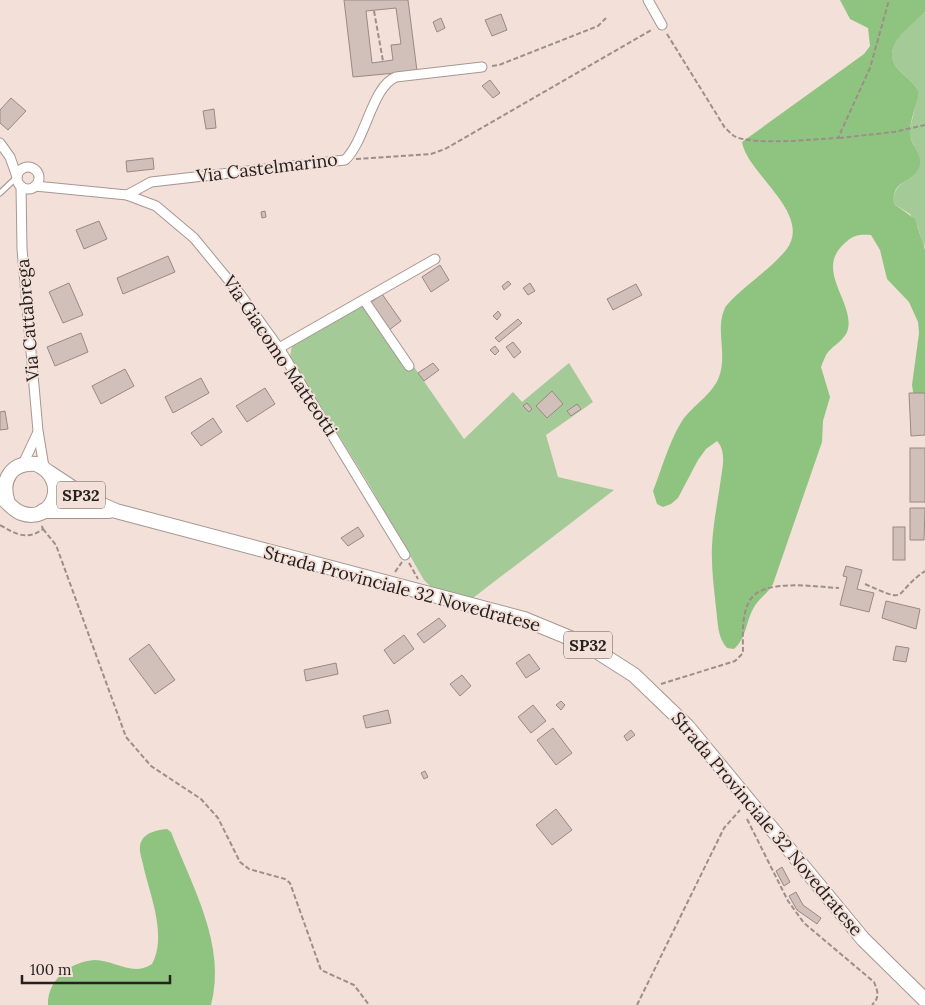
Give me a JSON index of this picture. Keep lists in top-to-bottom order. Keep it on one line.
{"streets":{"main road":["SP32","Strada Provinciale 32 Novedratese"],"street":["Via Castelmarino","Via Cattabrega","Via Giacomo Matteotti"]},"crossings":[["Via Castelmarino","Via Giacomo Matteotti"],["Via Cattabrega","Via Giacomo Matteotti"],["Via Cattabrega","Strada Provinciale 32 Novedratese"]],"scale_bar":"100 m"}
